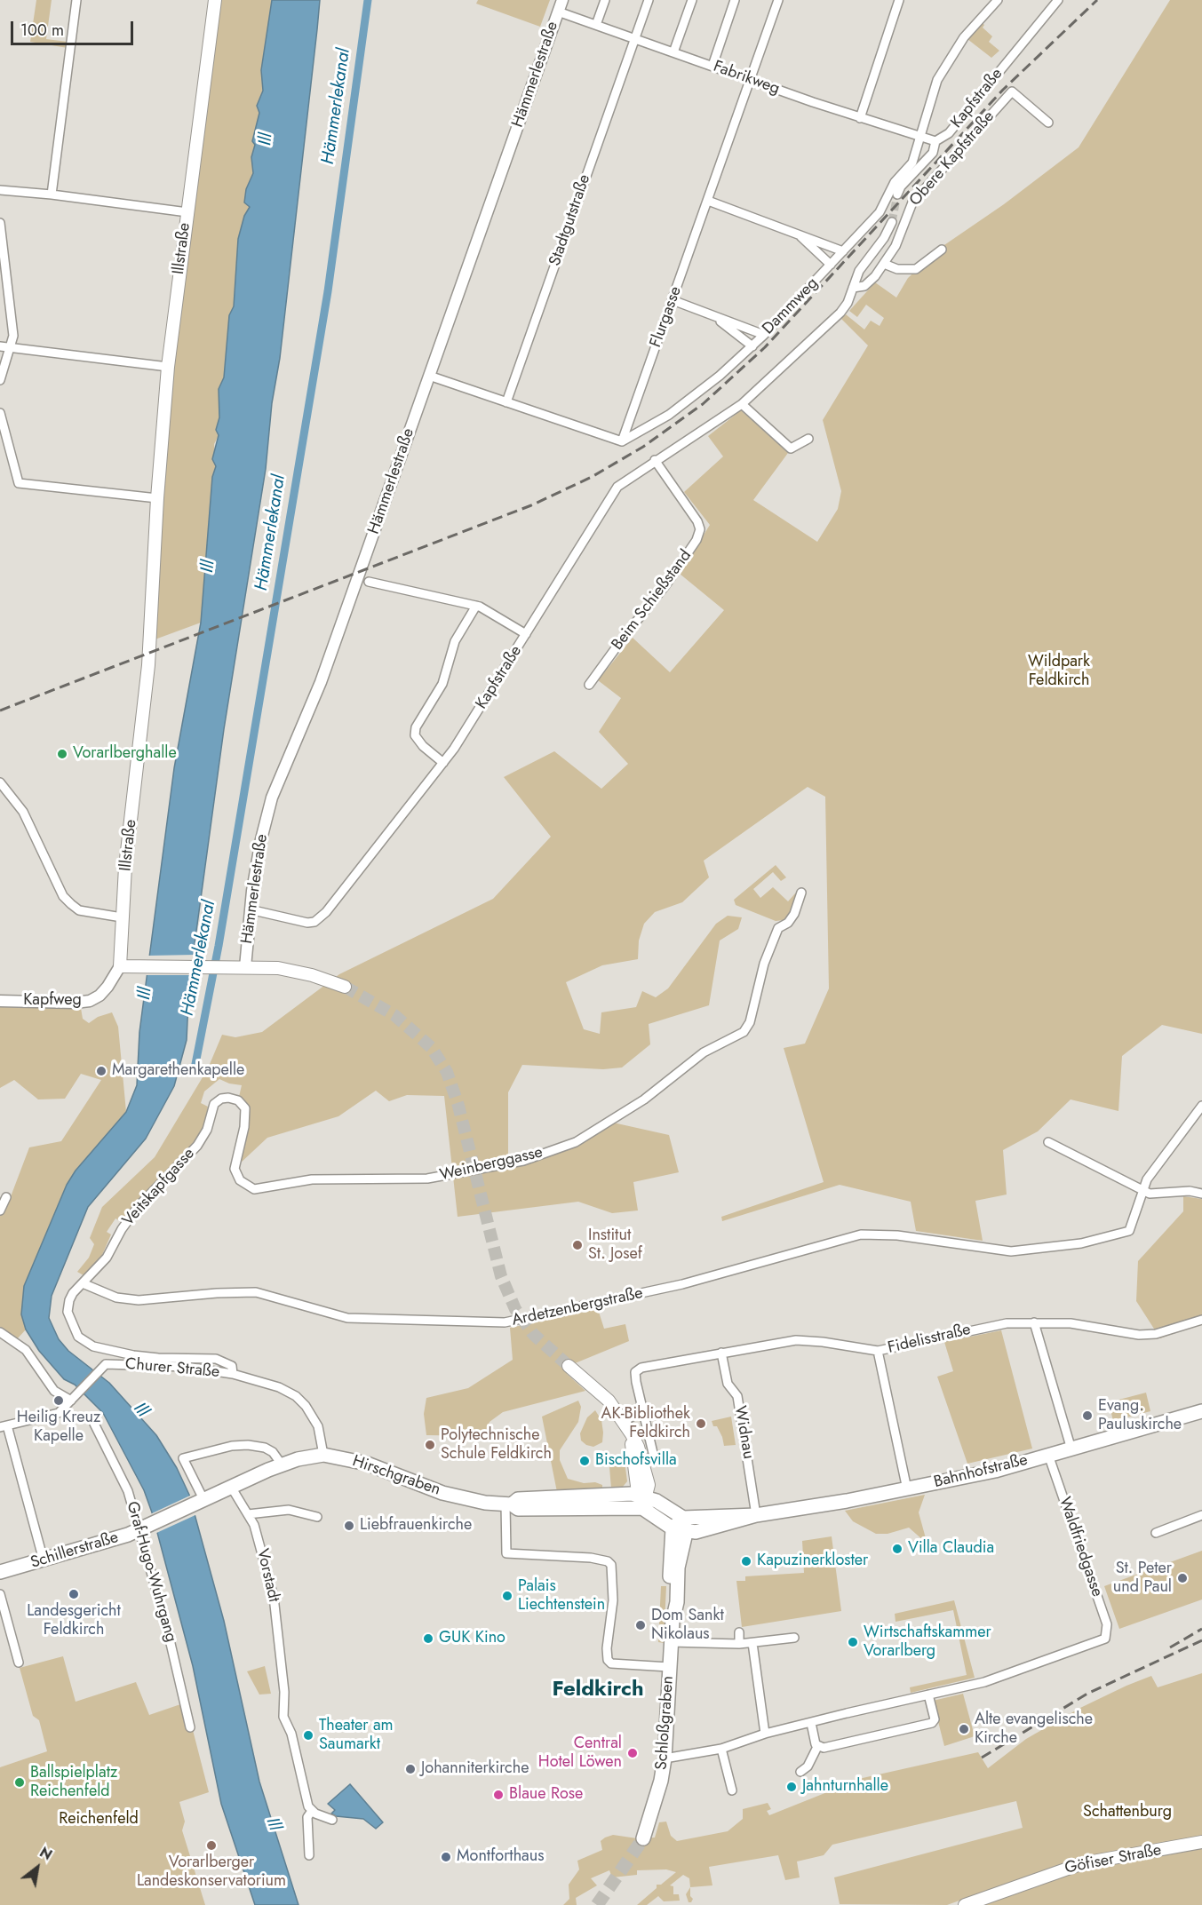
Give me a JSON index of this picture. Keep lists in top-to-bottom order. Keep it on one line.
{"streets":{"main road":["Illstraße","Bahnhofstraße","Hirschgraben","Schillerstraße","Schloßgraben","Göfiser Straße"],"street":["Hämmerlestraße","Fabrikweg","Kapfstraße","Obere Kapfstraße","Stadtgutstraße","Dammweg","Flurgasse","Beim Schießstand","Kapfweg","Weinberggasse","Veitskapfgasse","Ardetzenbergstraße","Fidelisstraße","Churer Straße","Widnau","Waldfriedgasse","Graf-Hugo-Wuhrgang","Vorstadt"]},"crossings":[["Hämmerlestraße","Fabrikweg"],["Hämmerlestraße","Kapfstraße"],["Fabrikweg","Kapfstraße"],["Fabrikweg","Stadtgutstraße"],["Fabrikweg","Dammweg"],["Fabrikweg","Flurgasse"],["Kapfstraße","Obere Kapfstraße"],["Kapfstraße","Beim Schießstand"],["Illstraße","Kapfweg"],["Dammweg","Flurgasse"],["Weinberggasse","Veitskapfgasse"],["Veitskapfgasse","Ardetzenbergstraße"],["Fidelisstraße","Widnau"],["Churer Straße","Hirschgraben"],["Widnau","Bahnhofstraße"],["Bahnhofstraße","Hirschgraben"],["Bahnhofstraße","Waldfriedgasse"],["Bahnhofstraße","Schloßgraben"],["Hirschgraben","Schillerstraße"],["Hirschgraben","Vorstadt"],["Schillerstraße","Graf-Hugo-Wuhrgang"]],"districts":["Feldkirch"],"water":["Hämmerlekanal","Ill"],"parks":["Wildpark Feldkirch","Schattenburg","Reichenfeld"],"places":["Vorarlberghalle","Margarethenkapelle","Institut St. Josef","Heilig Kreuz Kapelle","Evang. Pauluskirche","AK-Bibliothek Feldkirch","Polytechnische Schule Feldkirch","Bischofsvilla","Liebfrauenkirche","Villa Claudia","Kapuzinerkloster","St. Peter und Paul","Landesgericht Feldkirch","Palais Liechtenstein","Dom Sankt Nikolaus","GUK Kino","Wirtschaftskammer Vorarlberg","Alte evangelische Kirche","Theater am Saumarkt","Central Hotel Löwen","Johanniterkirche","Ballspielplatz Reichenfeld","Jahnturnhalle","Blaue Rose","Vorarlberger Landeskonservatorium","Montforthaus"],"scale_bar":"100 m","north":"top right"}
